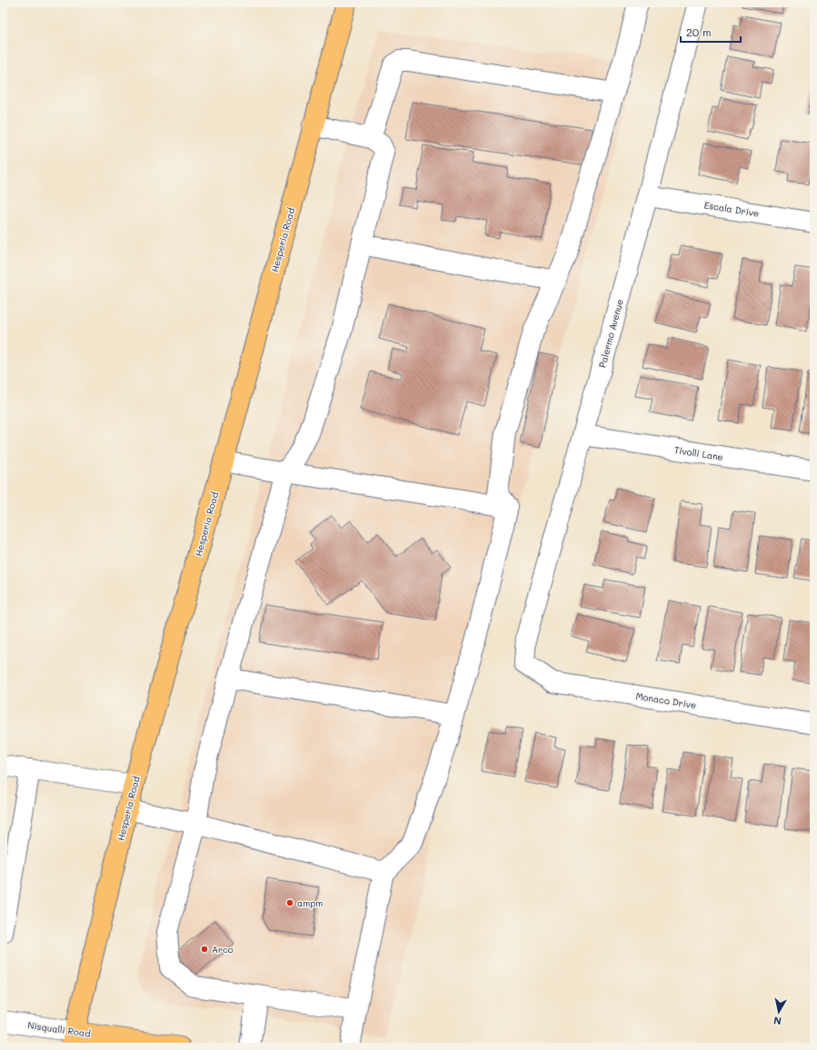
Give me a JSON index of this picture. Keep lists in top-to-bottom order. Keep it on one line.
{"streets":{"main road":["Hesperia Road","Nisqualli Road"],"street":["Escala Drive","Palermo Avenue","Tivolli Lane","Monaco Drive"]},"crossings":[["Escala Drive","Palermo Avenue"],["Hesperia Road","Nisqualli Road"],["Palermo Avenue","Tivolli Lane"],["Palermo Avenue","Monaco Drive"]],"places":["ampm","Arco"],"scale_bar":"20 m","north":"bottom"}
